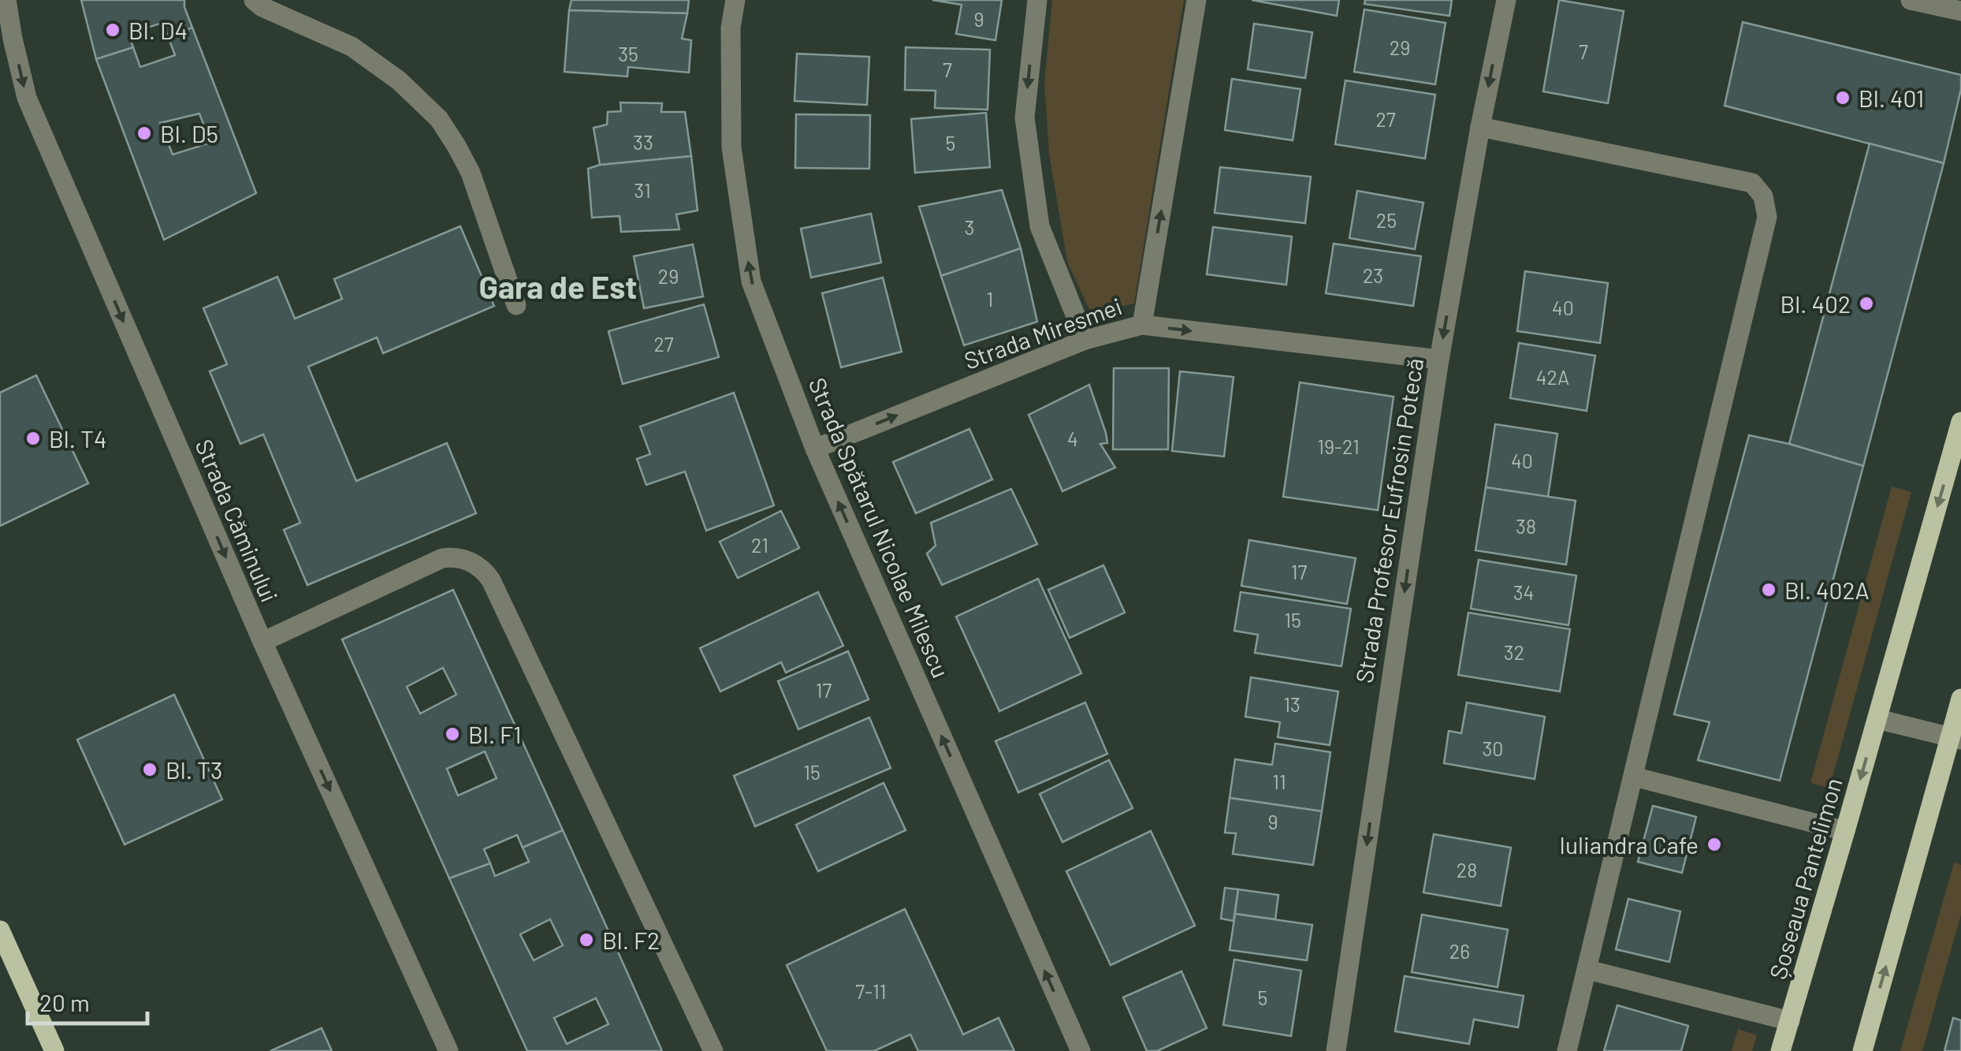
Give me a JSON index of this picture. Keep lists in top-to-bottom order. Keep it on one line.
{"streets":{"main road":["Șoseaua Pantelimon"],"street":["Strada Miresmei","Strada Căminului","Strada Profesor Eufrosin Potecă","Strada Spătarul Nicolae Milescu"]},"crossings":[["Strada Miresmei","Strada Profesor Eufrosin Potecă"],["Strada Miresmei","Strada Spătarul Nicolae Milescu"]],"one_way":["Strada Miresmei","Strada Căminului","Strada Profesor Eufrosin Potecă","Strada Spătarul Nicolae Milescu"],"districts":["Gara de Est"],"places":["Bl. D4","Bl. 401","Bl. D5","Bl. 402","Bl. T4","Bl. 402A","Bl. F1","Bl. T3","Iuliandra Cafe","Bl. F2"],"house_numbers":["9","29","7","35","7","27","33","5","31","25","3","23","29","1","40","27","42A","4","19-21","40","38","21","17","34","15","32","17","13","30","15","11","9","28","26","7-11","5"],"scale_bar":"20 m"}
